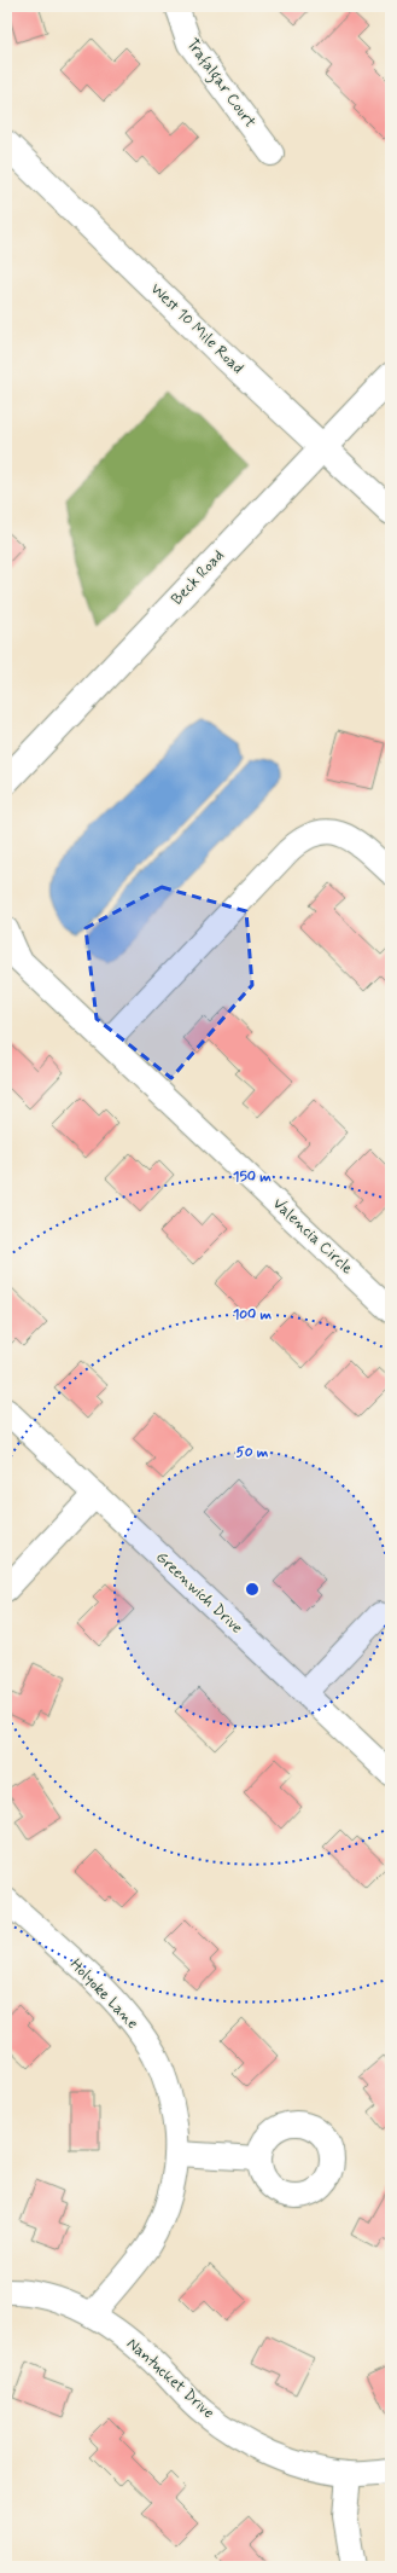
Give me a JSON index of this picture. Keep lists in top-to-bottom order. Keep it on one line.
{"streets":{"main road":["West 10 Mile Road","Beck Road"],"street":["Trafalgar Court","Valencia Circle","Greenwich Drive","Holyoke Lane","Nantucket Drive"]},"crossings":[["West 10 Mile Road","Beck Road"],["Holyoke Lane","Nantucket Drive"]],"rings":["150 m","100 m","50 m"]}
